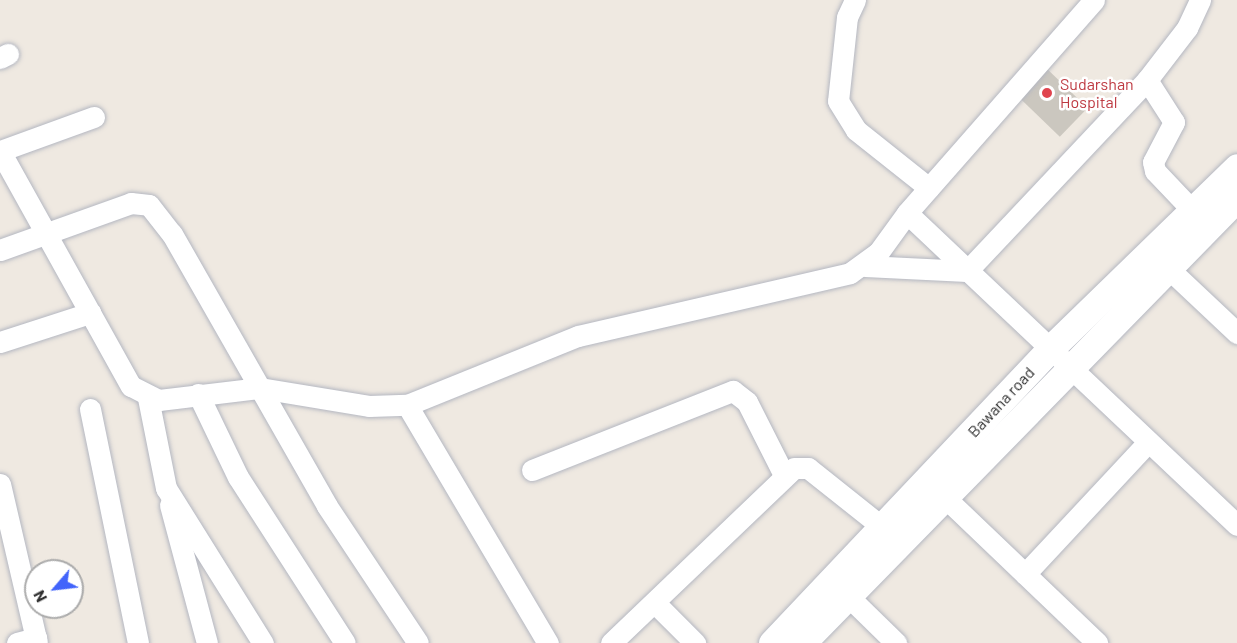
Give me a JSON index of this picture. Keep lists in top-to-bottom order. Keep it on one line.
{"streets":{"street":["Bawana road"]},"places":["Sudarshan Hospital"],"north":"bottom left"}
